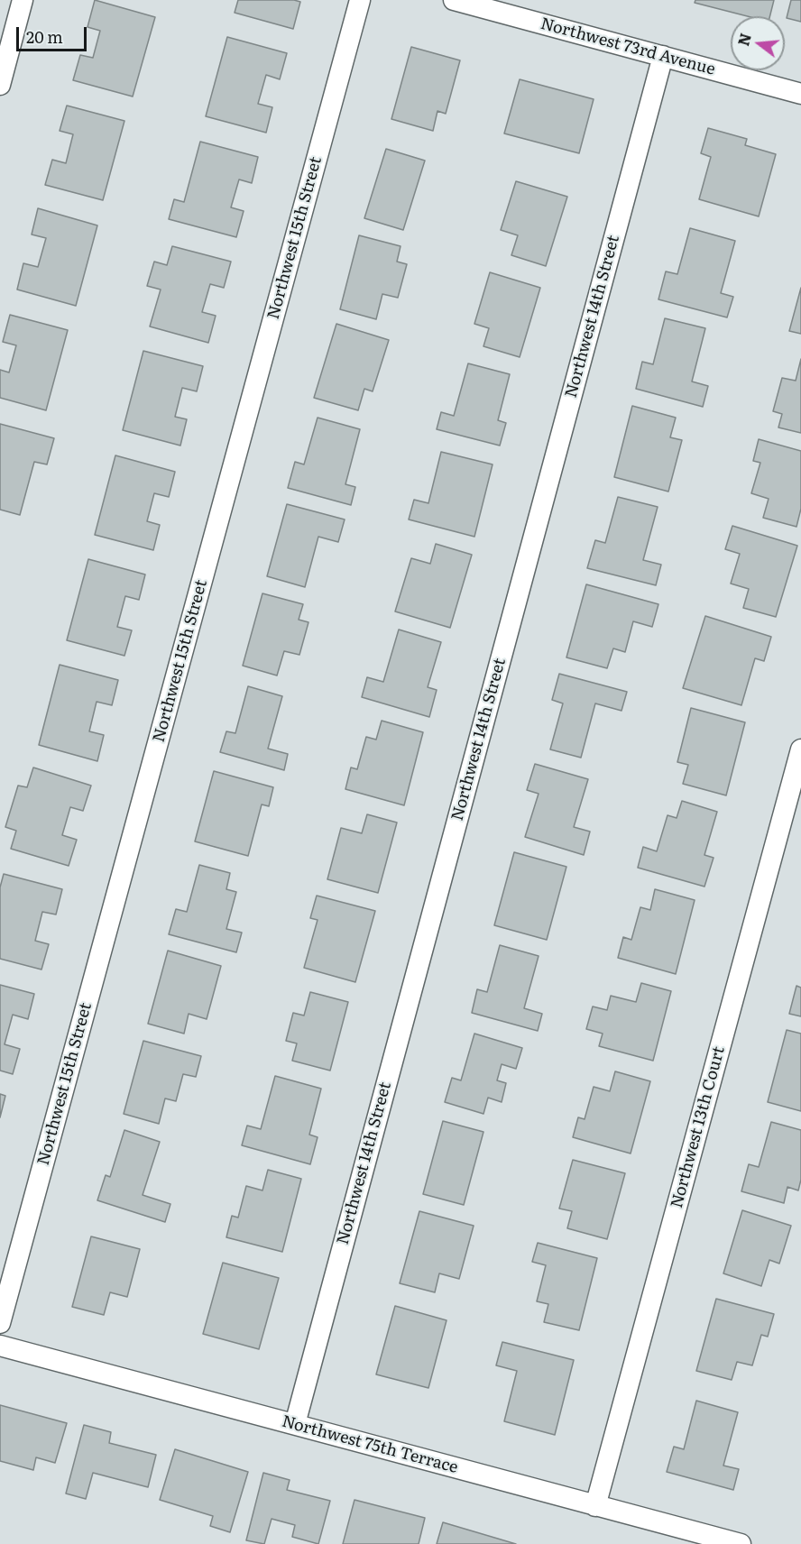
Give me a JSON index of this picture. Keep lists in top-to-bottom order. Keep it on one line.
{"streets":{"street":["Northwest 73rd Avenue","Northwest 15th Street","Northwest 14th Street","Northwest 13th Court","Northwest 75th Terrace"]},"crossings":[["Northwest 73rd Avenue","Northwest 14th Street"],["Northwest 14th Street","Northwest 75th Terrace"],["Northwest 13th Court","Northwest 75th Terrace"]],"scale_bar":"20 m","north":"left"}
